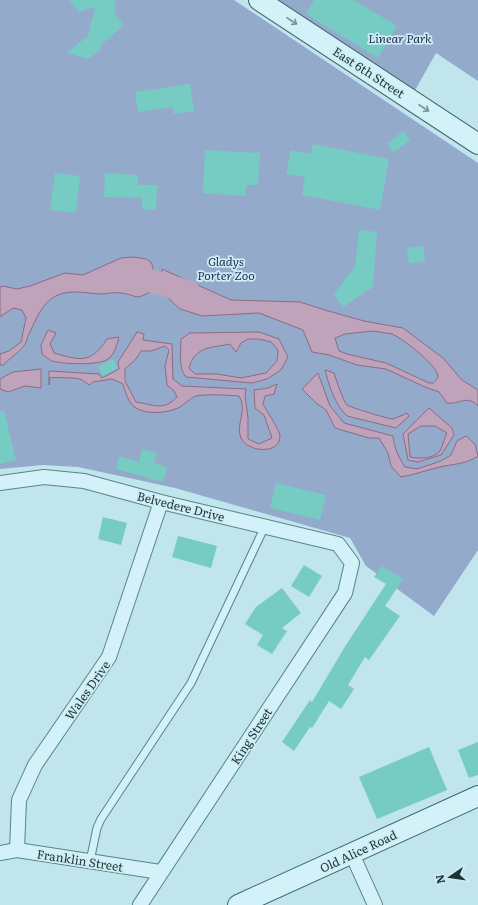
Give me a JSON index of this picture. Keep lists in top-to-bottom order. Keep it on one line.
{"streets":{"main road":["East 6th Street","Old Alice Road"],"street":["Belvedere Drive","Wales Drive","King Street","Franklin Street"]},"crossings":[["Belvedere Drive","Wales Drive"],["Belvedere Drive","King Street"],["Wales Drive","Franklin Street"],["King Street","Franklin Street"]],"one_way":["East 6th Street"],"parks":["Linear Park","Gladys Porter Zoo"],"north":"left"}
